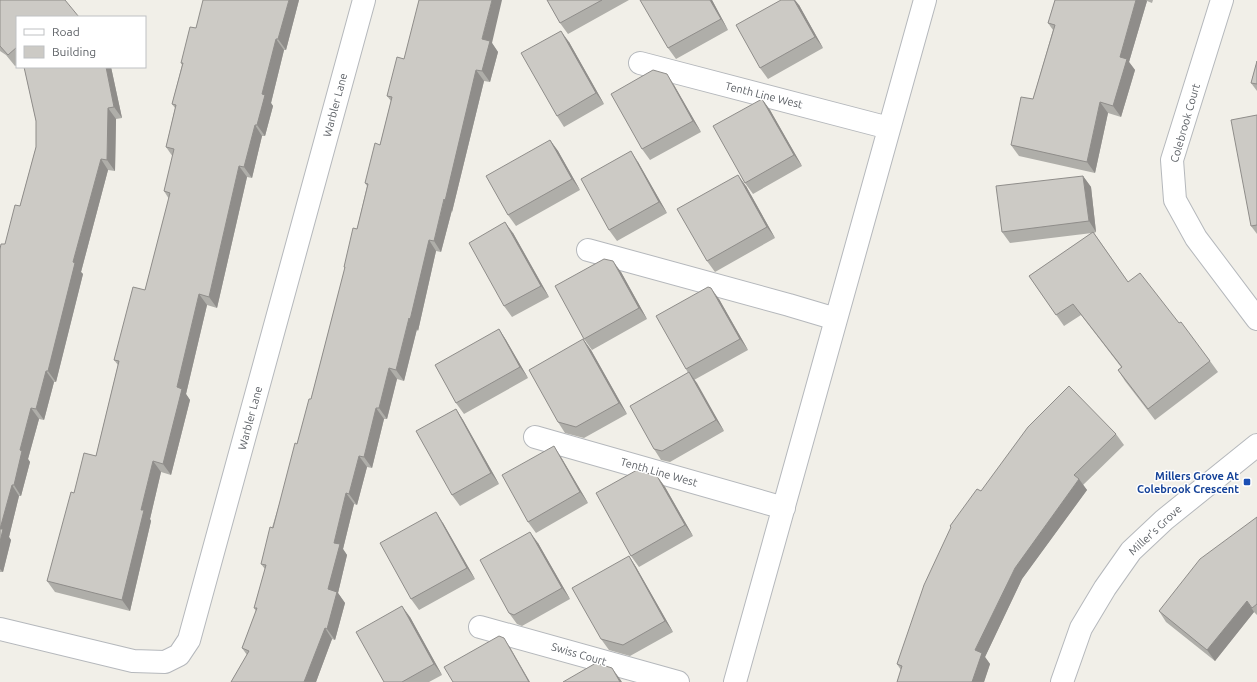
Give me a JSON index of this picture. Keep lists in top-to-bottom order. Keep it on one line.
{"streets":{"street":["Tenth Line West","Warbler Lane","Colebrook Court","Miller's Grove","Swiss Court"]},"places":{"transit":["Millers Grove At Colebrook Crescent"]},"legend":["Road","Building"]}
